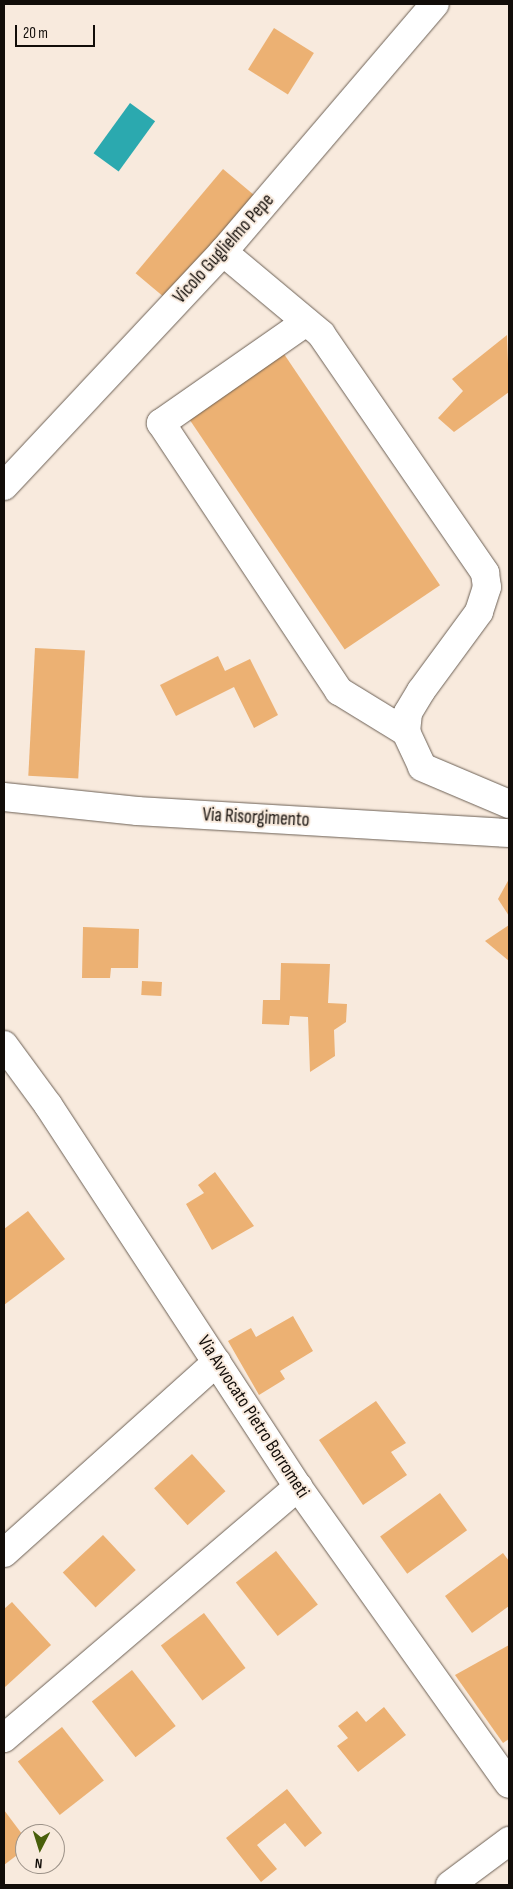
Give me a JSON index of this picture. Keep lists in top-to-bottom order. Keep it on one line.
{"streets":{"street":["Vicolo Guglielmo Pepe","Via Risorgimento","Via Avvocato Pietro Borrometi"]},"scale_bar":"20 m","north":"bottom"}
